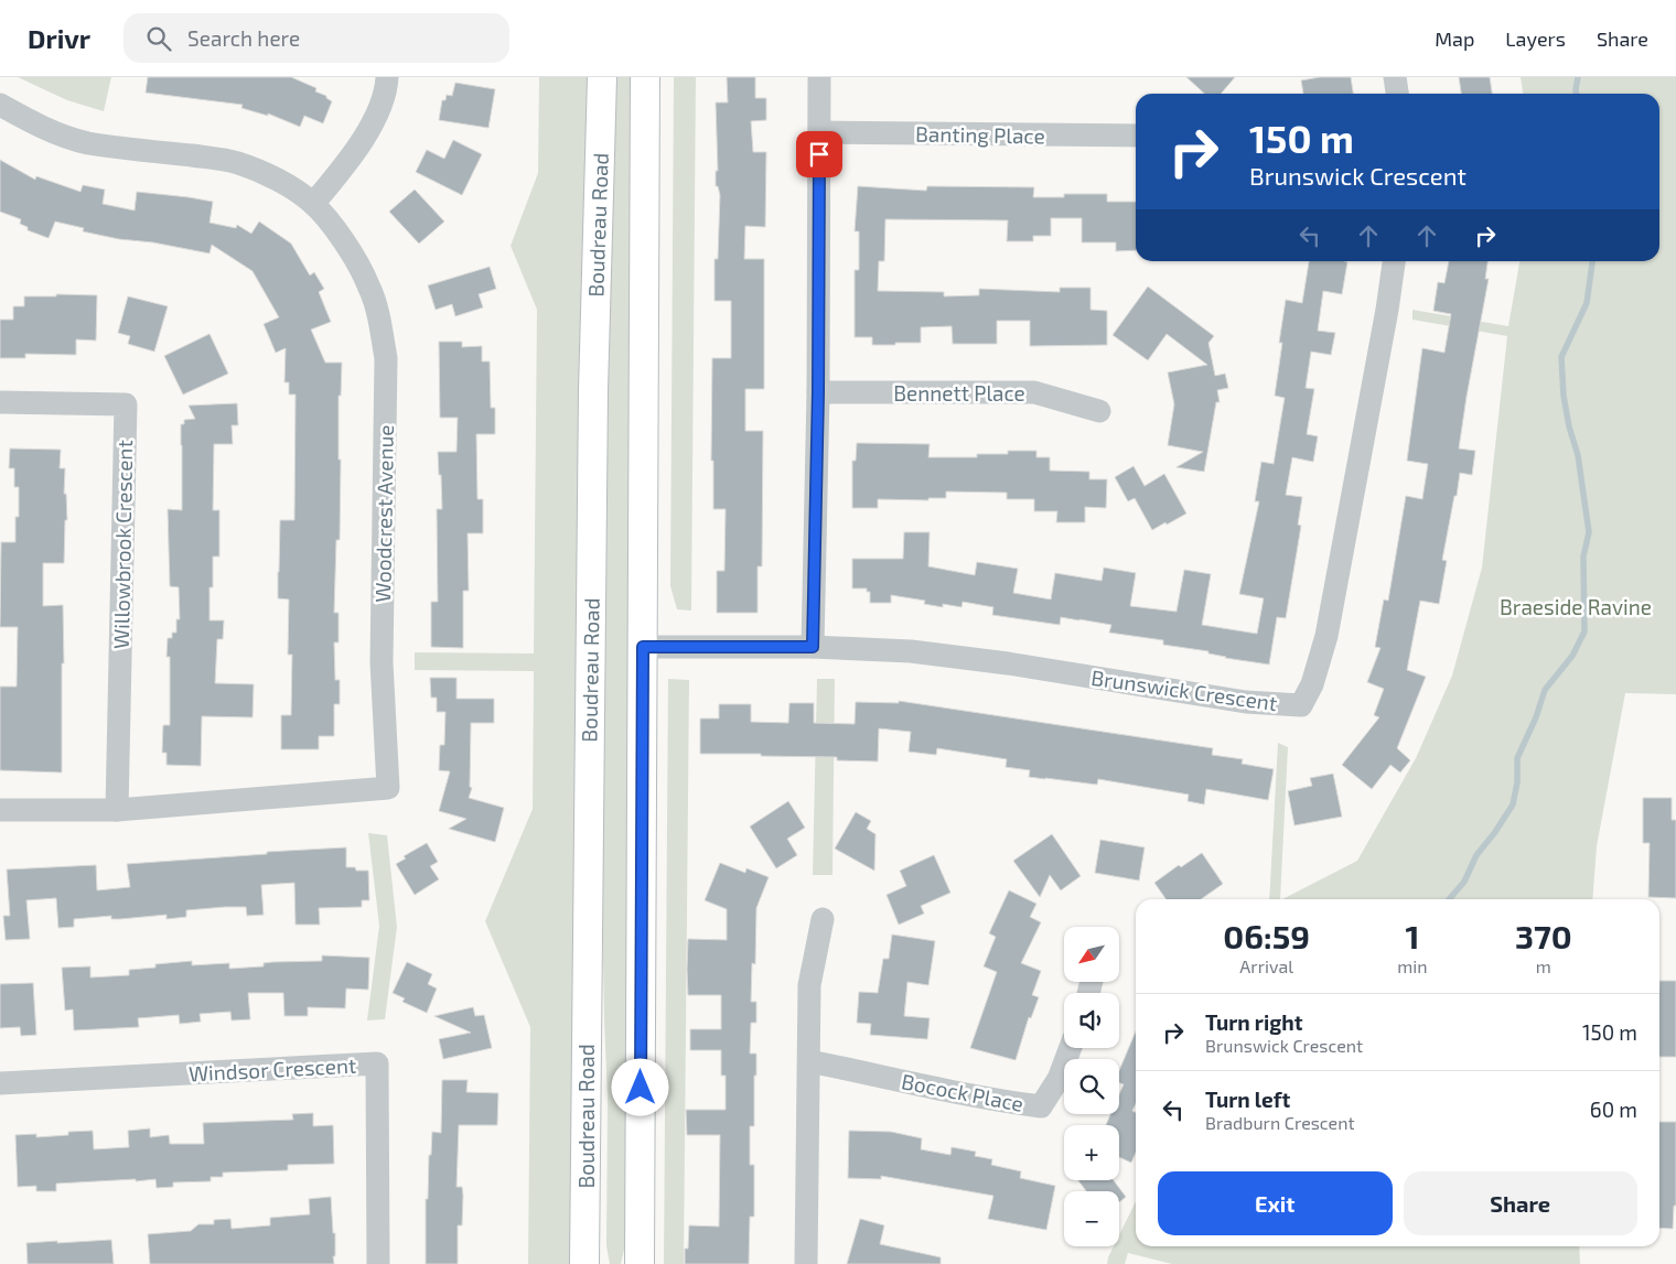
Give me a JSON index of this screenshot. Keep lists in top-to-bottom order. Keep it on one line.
{"streets":{"main road":["Boudreau Road"],"street":["Banting Place","Bennett Place","Woodcrest Avenue","Willowbrook Crescent","Brunswick Crescent","Windsor Crescent","Bocock Place"]},"crossings":[["Woodcrest Avenue","Willowbrook Crescent"]],"parks":["Braeside Ravine"],"north":"bottom left","page":{"header":"Drivr","search":"Search here","nav":["Map","Layers","Share"],"turn":["150 m","Brunswick Crescent"],"eta":["06:59","Arrival","1","min","370","m"],"map_buttons":["+","−"],"list":[{"name":"Turn right","note":"Brunswick Crescent","value":"150 m"},{"name":"Turn left","note":"Bradburn Crescent","value":"60 m"}],"buttons":["Exit","Share"]}}
